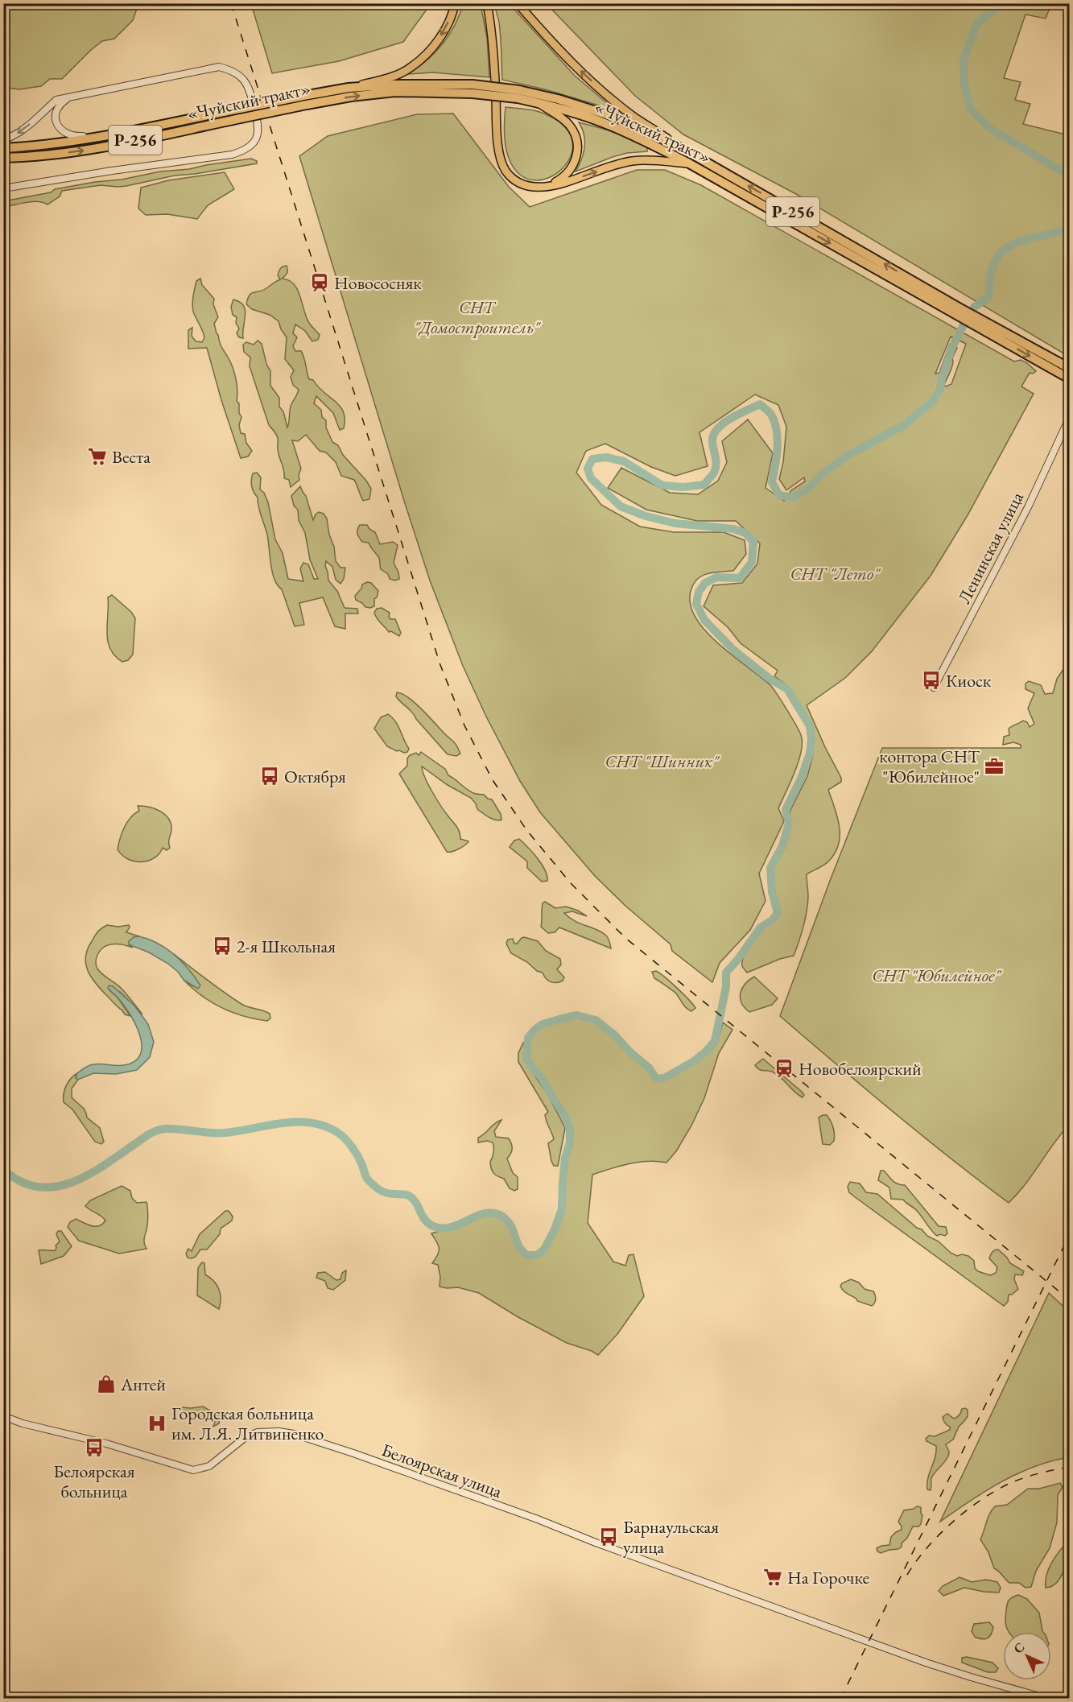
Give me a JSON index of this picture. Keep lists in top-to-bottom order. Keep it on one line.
{"streets":{"highway":["«Чуйский тракт»","Р-256"],"street":["Ленинская улица","Белоярская улица"]},"parks":["СНТ \"Домостроитель\"","СНТ \"Лето\"","СНТ \"Шинник\"","СНТ \"Юбилейное\""],"places":{"station":["Новососняк","Новобелоярский"],"supermarket":["Веста","На Горочке"],"bus stop":["Киоск","Октября","2-я Школьная","Белоярская больница","Барнаульская улица"],"office":["контора СНТ \"Юбилейное\""],"shop":["Антей"],"hospital":["Городская больница им. Л.Я. Литвиненко"]},"north":"top left"}
